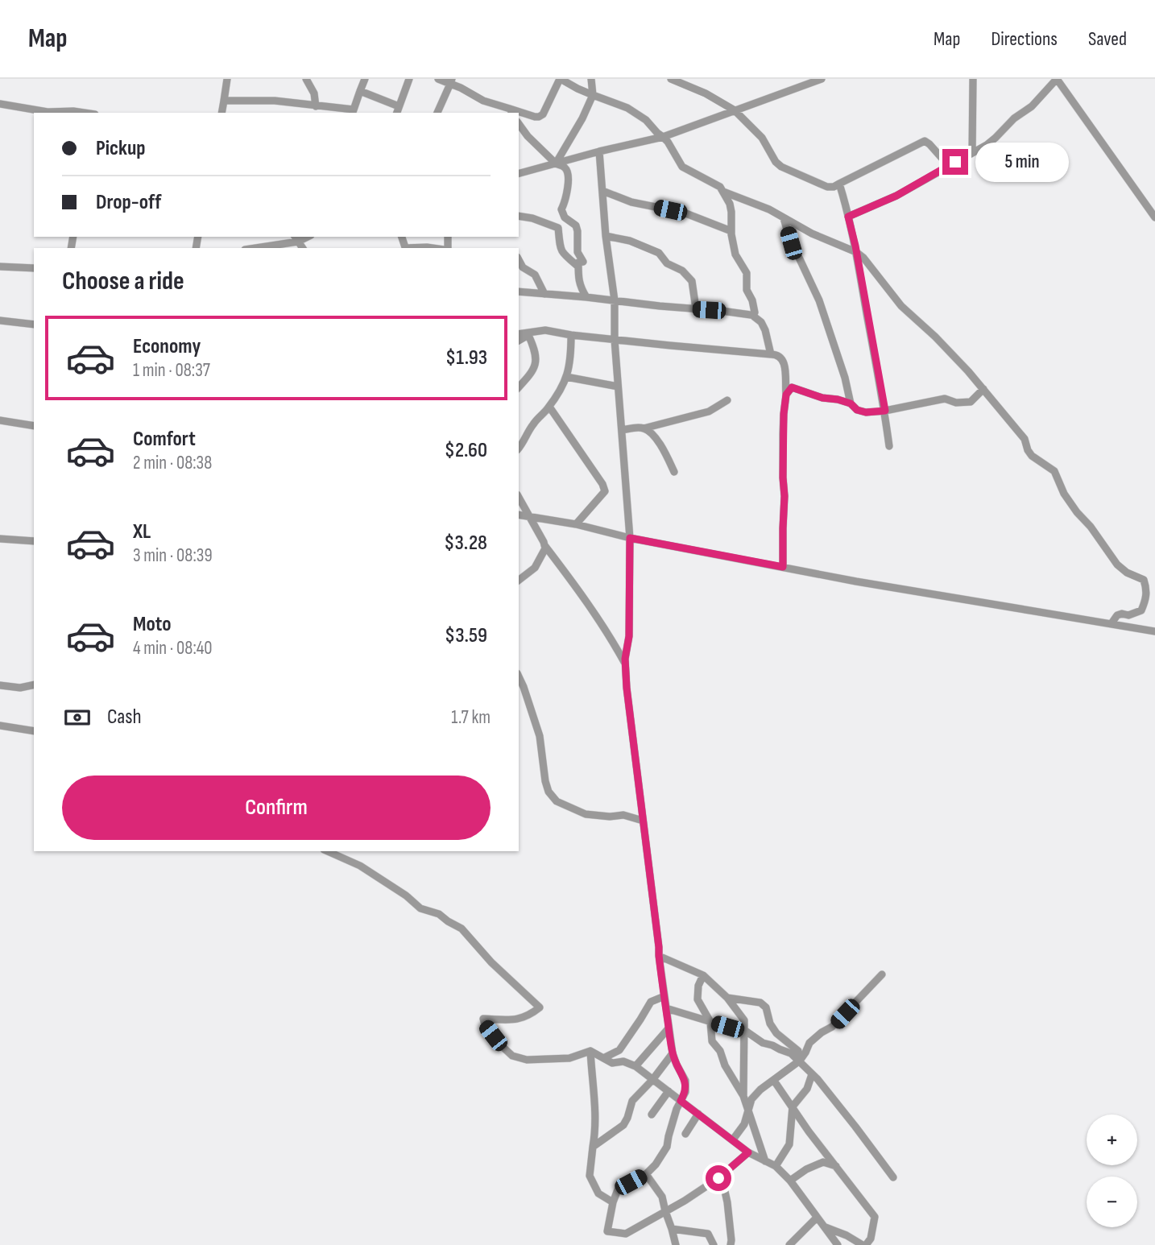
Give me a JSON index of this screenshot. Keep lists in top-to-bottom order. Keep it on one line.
{"page":{"header":"Map","nav":["Map","Directions","Saved"],"banner":["Pickup","Drop-off"],"bubble":"5 min","heading":"Choose a ride","list":[{"name":"Economy","note":"1 min · 08:37","value":"$1.93"},{"name":"Comfort","note":"2 min · 08:38","value":"$2.60"},{"name":"XL","note":"3 min · 08:39","value":"$3.28"},{"name":"Moto","note":"4 min · 08:40","value":"$3.59"}],"pay":["Cash","1.7 km"],"buttons":"Confirm","map_buttons":["+","−"]}}
